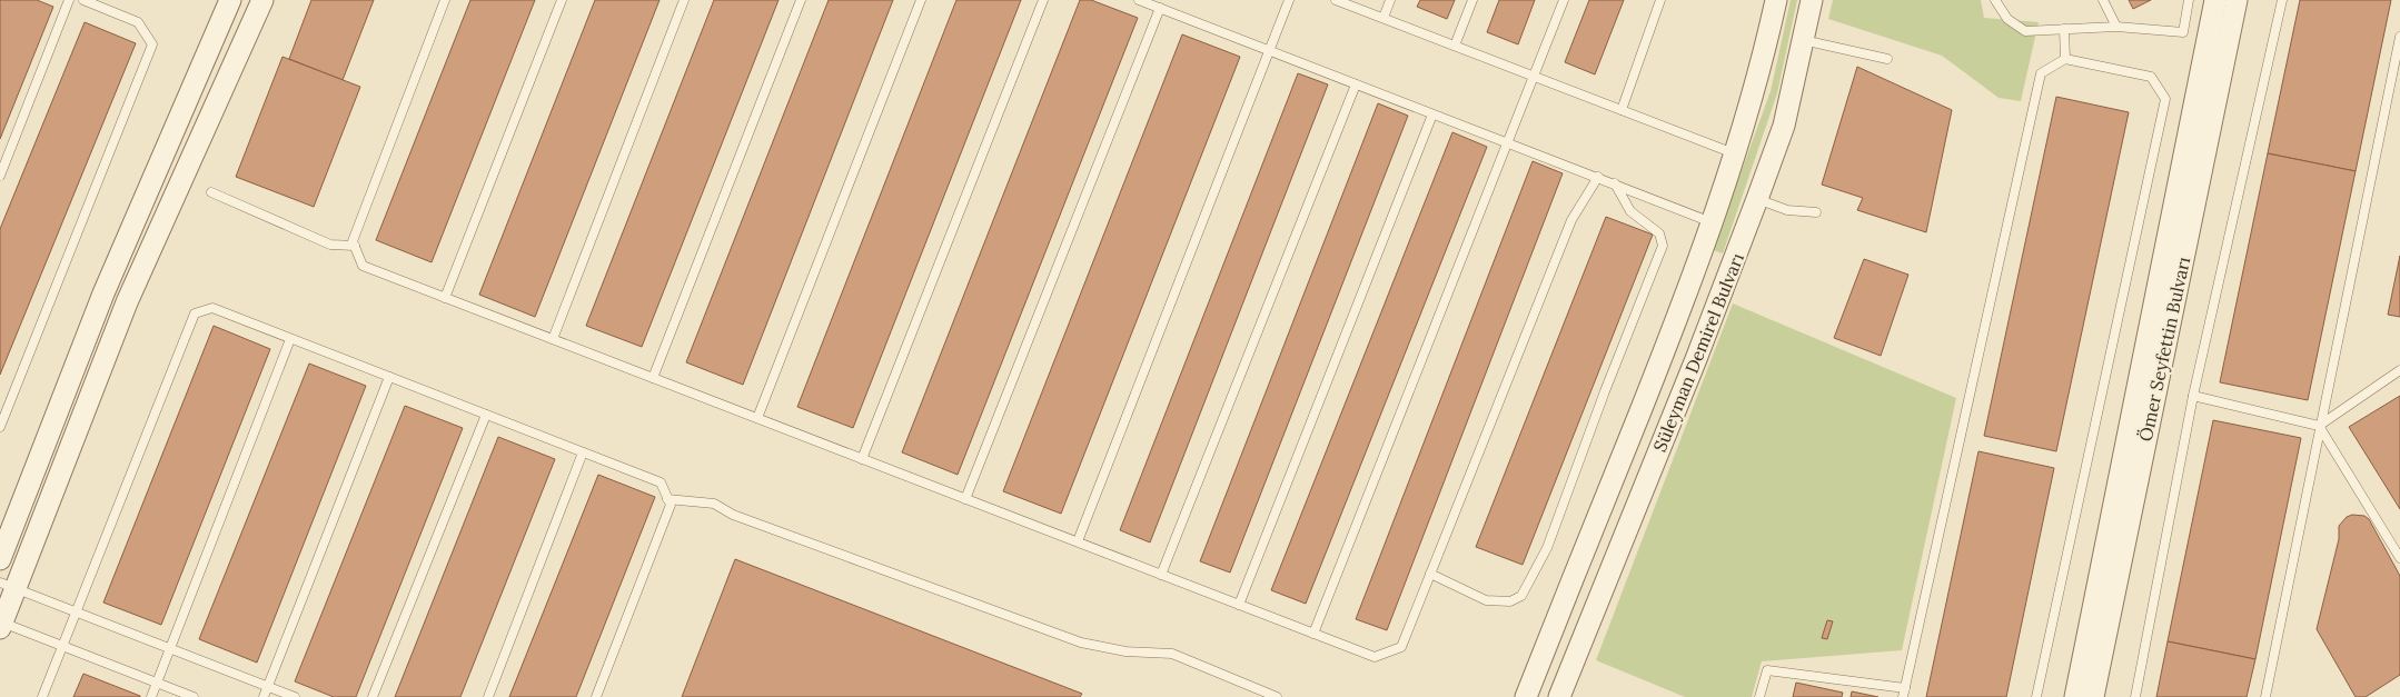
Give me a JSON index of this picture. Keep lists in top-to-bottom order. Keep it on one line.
{"streets":{"street":["Ömer Seyfettin Bulvarı","Süleyman Demirel Bulvarı"]}}
